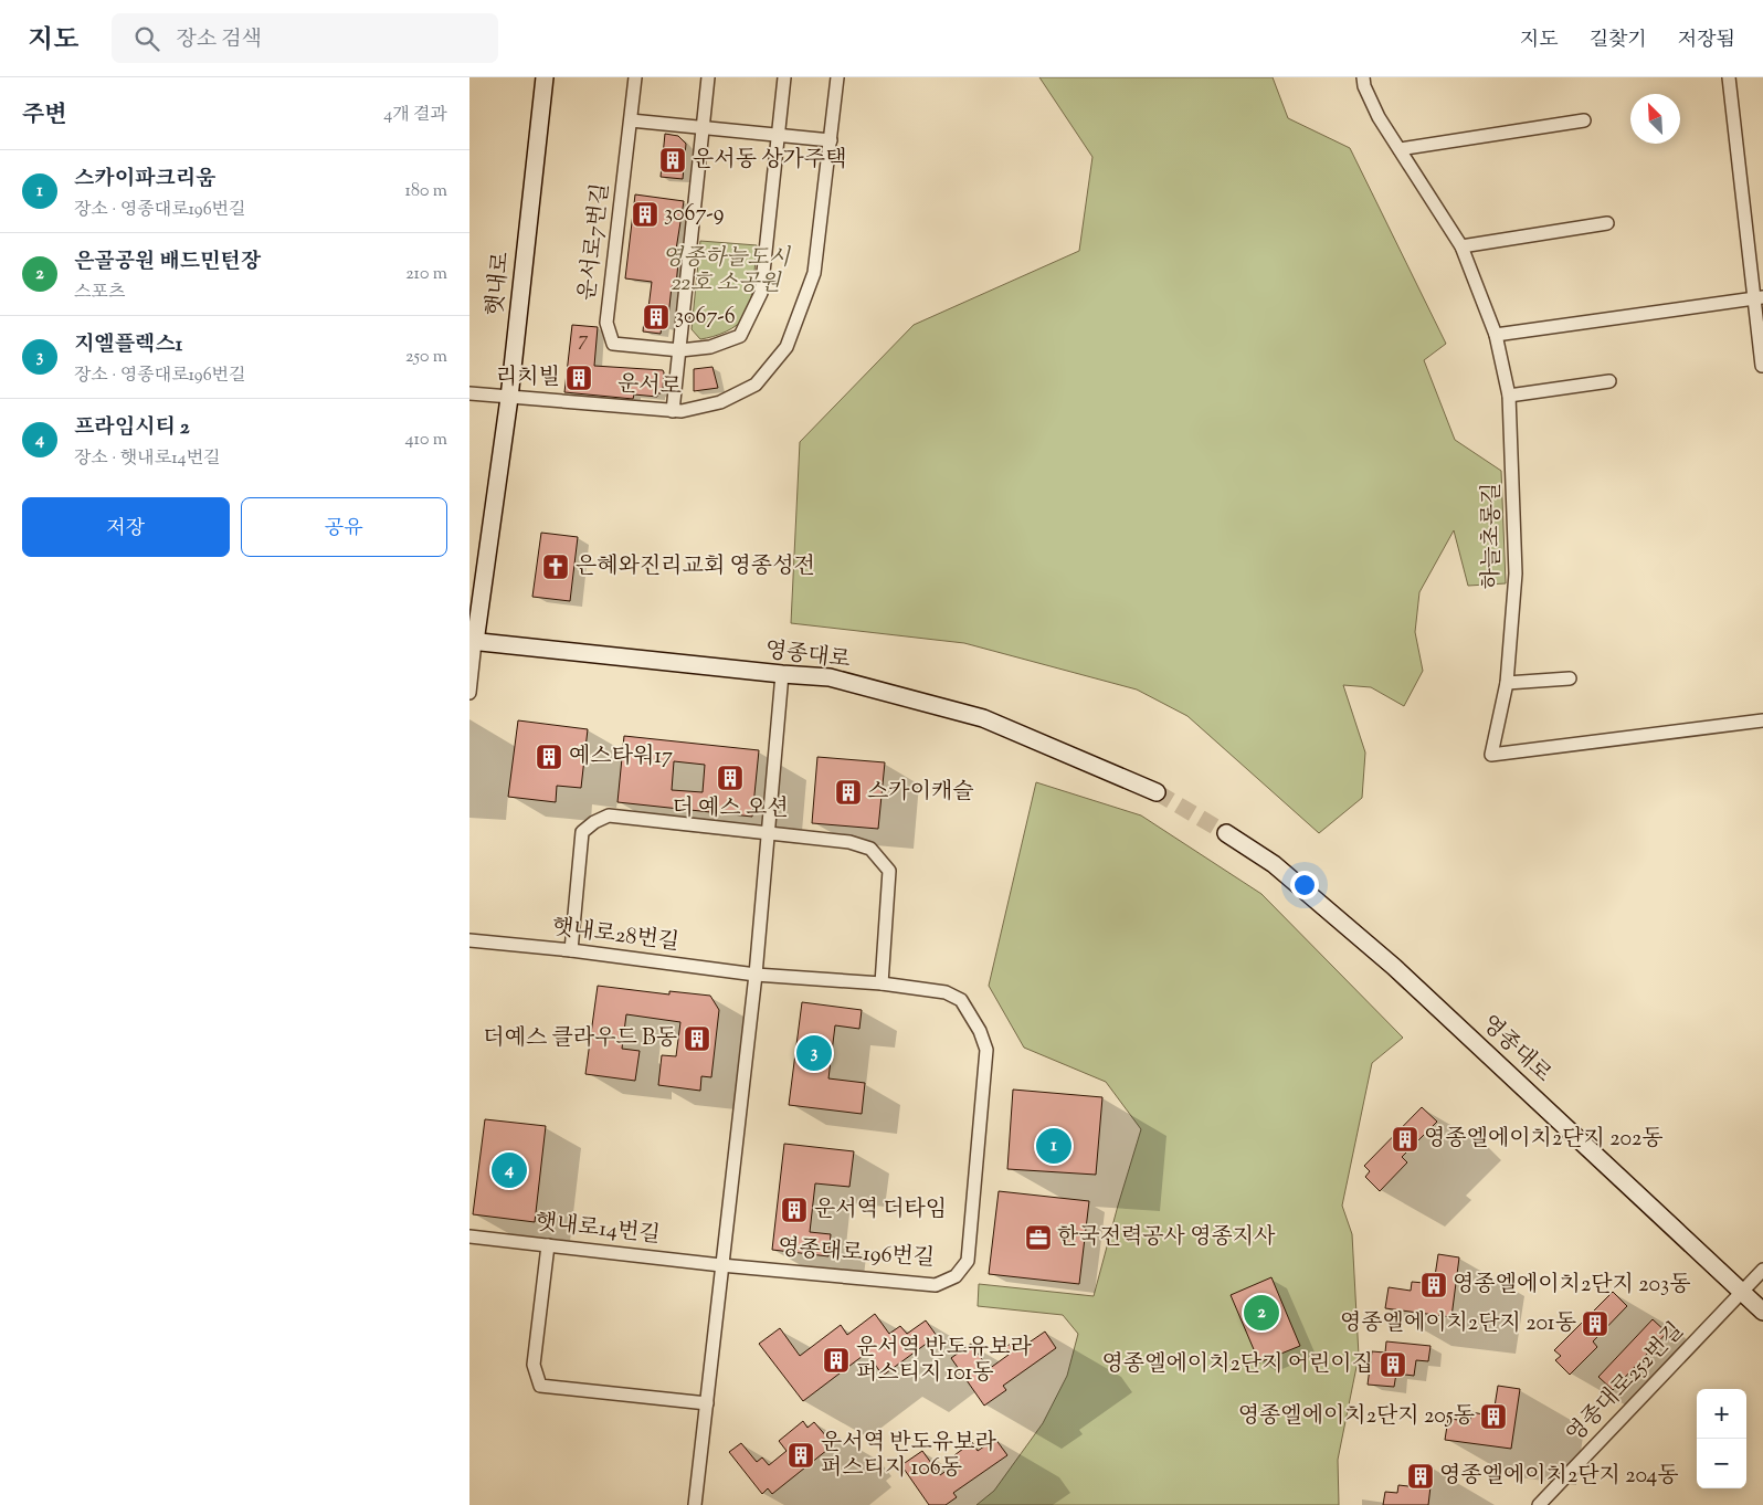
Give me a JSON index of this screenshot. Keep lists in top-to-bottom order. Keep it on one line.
{"streets":{"main road":["햇내로","영종대로"],"street":["운서로7번길","운서로","하늘초롱길","햇내로28번길","햇내로14번길","영종대로196번길","영종대로252번길"]},"crossings":[["햇내로","운서로"],["햇내로","영종대로"],["영종대로","영종대로252번길"],["햇내로28번길","영종대로196번길"],["햇내로14번길","영종대로196번길"]],"parks":["영종하늘도시 22호 소공원"],"places":{"building":["운서동 상가주택","3067-9","3067-6","리치빌","예스타워17","더 예스 오션","스카이캐슬","더예스 클라우드 B동","영종엘에이치2단지 202동","운서역 더타임","영종엘에이치2단지 203동","영종엘에이치2단지 201동","운서역 반도유보라 퍼스티지 101동","영종엘에이치2단지 어린이집","영종엘에이치2단지 205동","운서역 반도유보라 퍼스티지 106동","영종엘에이치2단지 204동"],"church":["은혜와진리교회 영종성전"],"office":["한국전력공사 영종지사"]},"house_numbers":["7"],"north":"top left","page":{"header":"지도","search":"장소 검색","nav":["지도","길찾기","저장됨"],"heading":["주변","4개 결과"],"list":[{"mark":"1","name":"스카이파크리움","note":"장소 · 영종대로196번길","value":"180 m"},{"mark":"2","name":"은골공원 배드민턴장","note":"스포츠","value":"210 m"},{"mark":"3","name":"지엘플렉스1","note":"장소 · 영종대로196번길","value":"250 m"},{"mark":"4","name":"프라임시티 2","note":"장소 · 햇내로14번길","value":"410 m"}],"buttons":["저장","공유"],"pins":["3","1","4","2"],"map_buttons":["+","−"]}}
